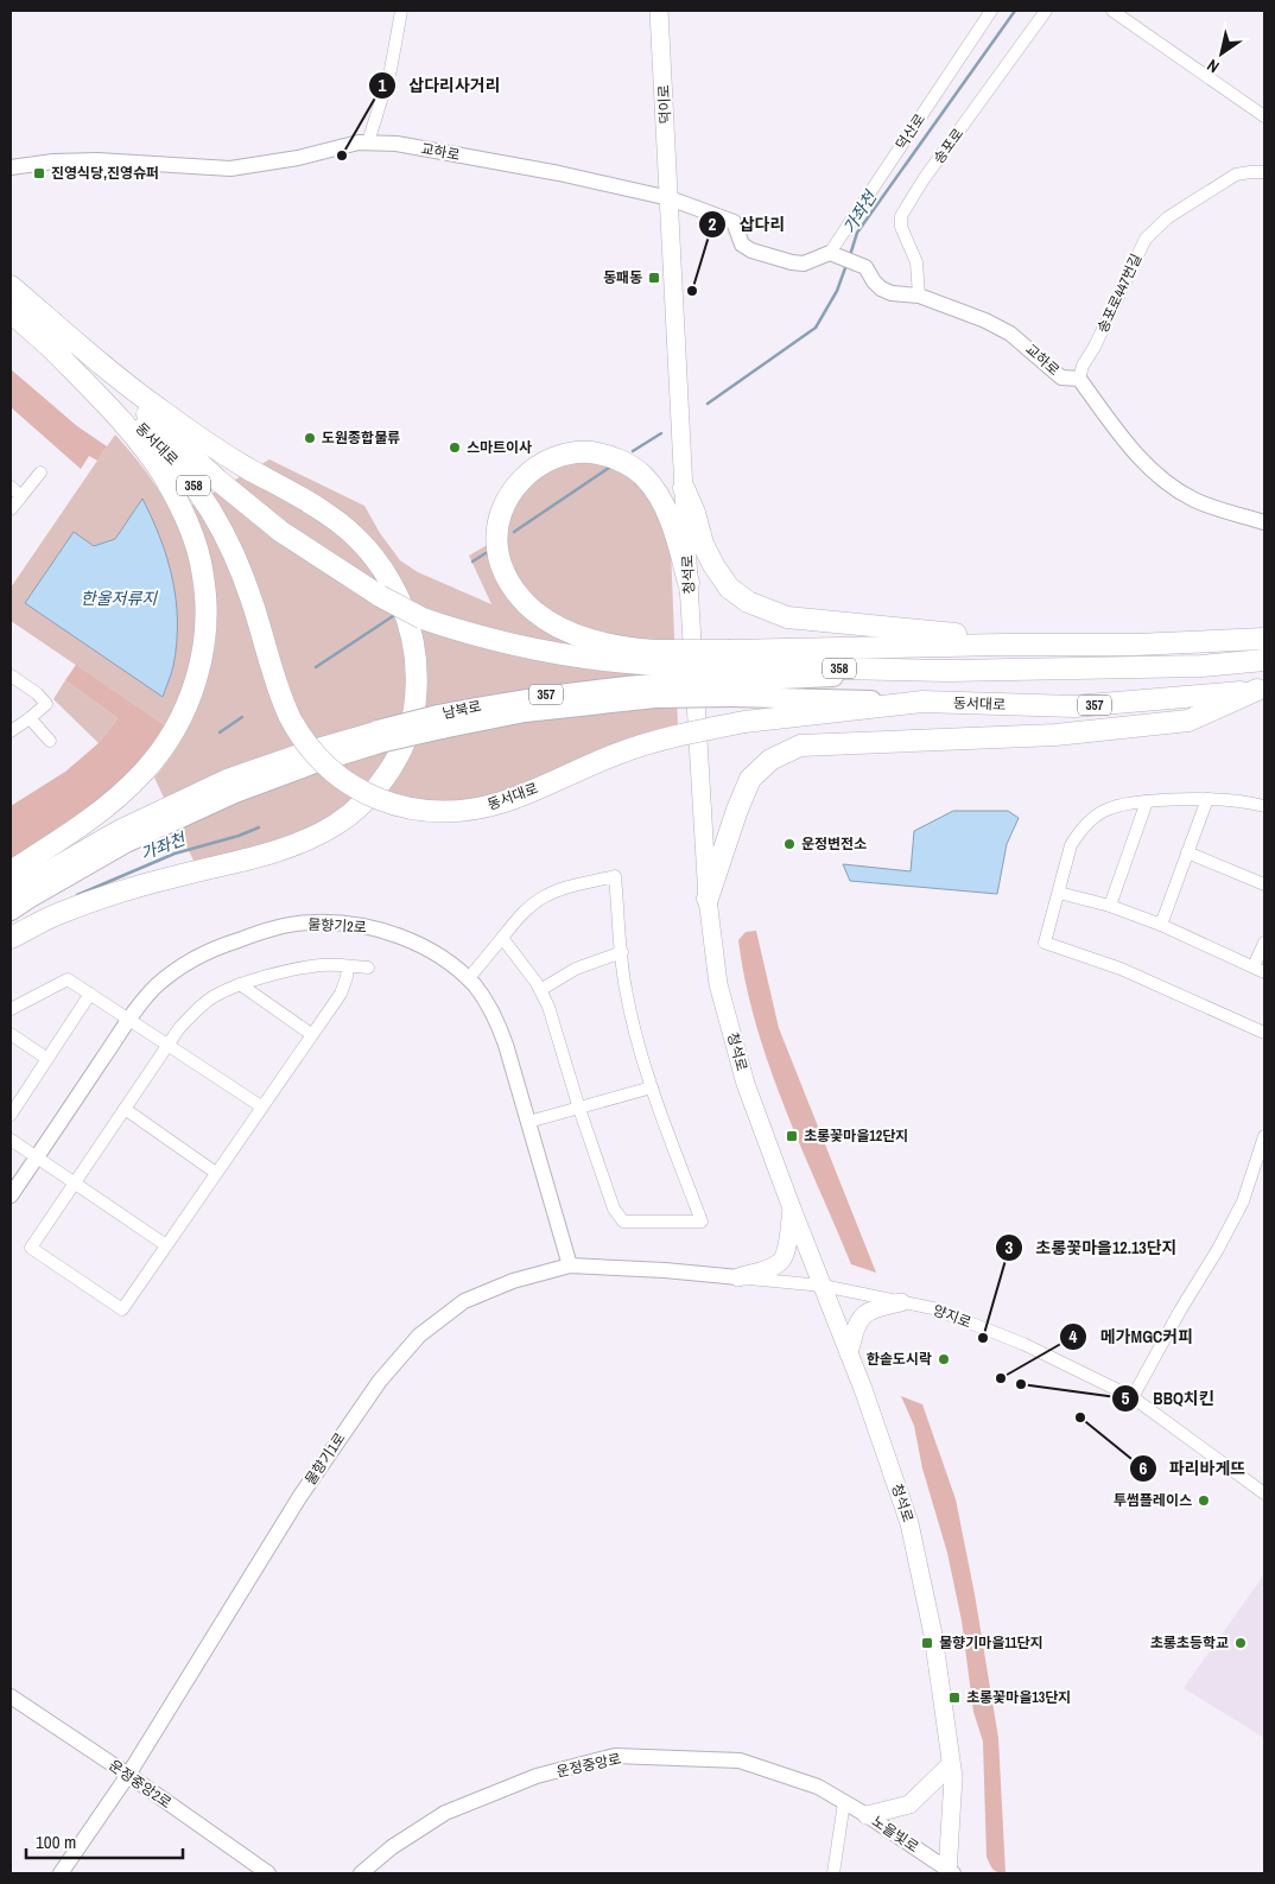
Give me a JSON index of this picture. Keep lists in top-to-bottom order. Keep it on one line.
{"streets":{"highway":["동서대로","358","357"],"main road":["덕이로","청석로","남북로"],"street":["덕산로","송포로","교하로","송포로447번길","물향기2로","양지로","물향기1로","운정중앙로","운정중앙2로","노을빛로"]},"crossings":[["덕이로","교하로"],["덕이로","청석로"],["덕산로","교하로"],["송포로","교하로"],["교하로","송포로447번길"],["교하로","청석로"],["동서대로","남북로"],["청석로","양지로"],["청석로","노을빛로"],["물향기2로","물향기1로"],["양지로","물향기1로"],["물향기1로","운정중앙2로"],["운정중앙로","노을빛로"]],"water":["가좌천","한울저류지"],"places":{"other":["삽다리사거리","삽다리","도원종합물류","스마트이사","운정변전소","초롱꽃마을12.13단지","한솥도시락","메가MGC커피","BBQ치킨","파리바게뜨","투썸플레이스","초롱초등학교"],"transit":["진영식당,진영슈퍼","동패동","초롱꽃마을12단지","물향기마을11단지","초롱꽃마을13단지"]},"scale_bar":"100 m","north":"bottom left"}
